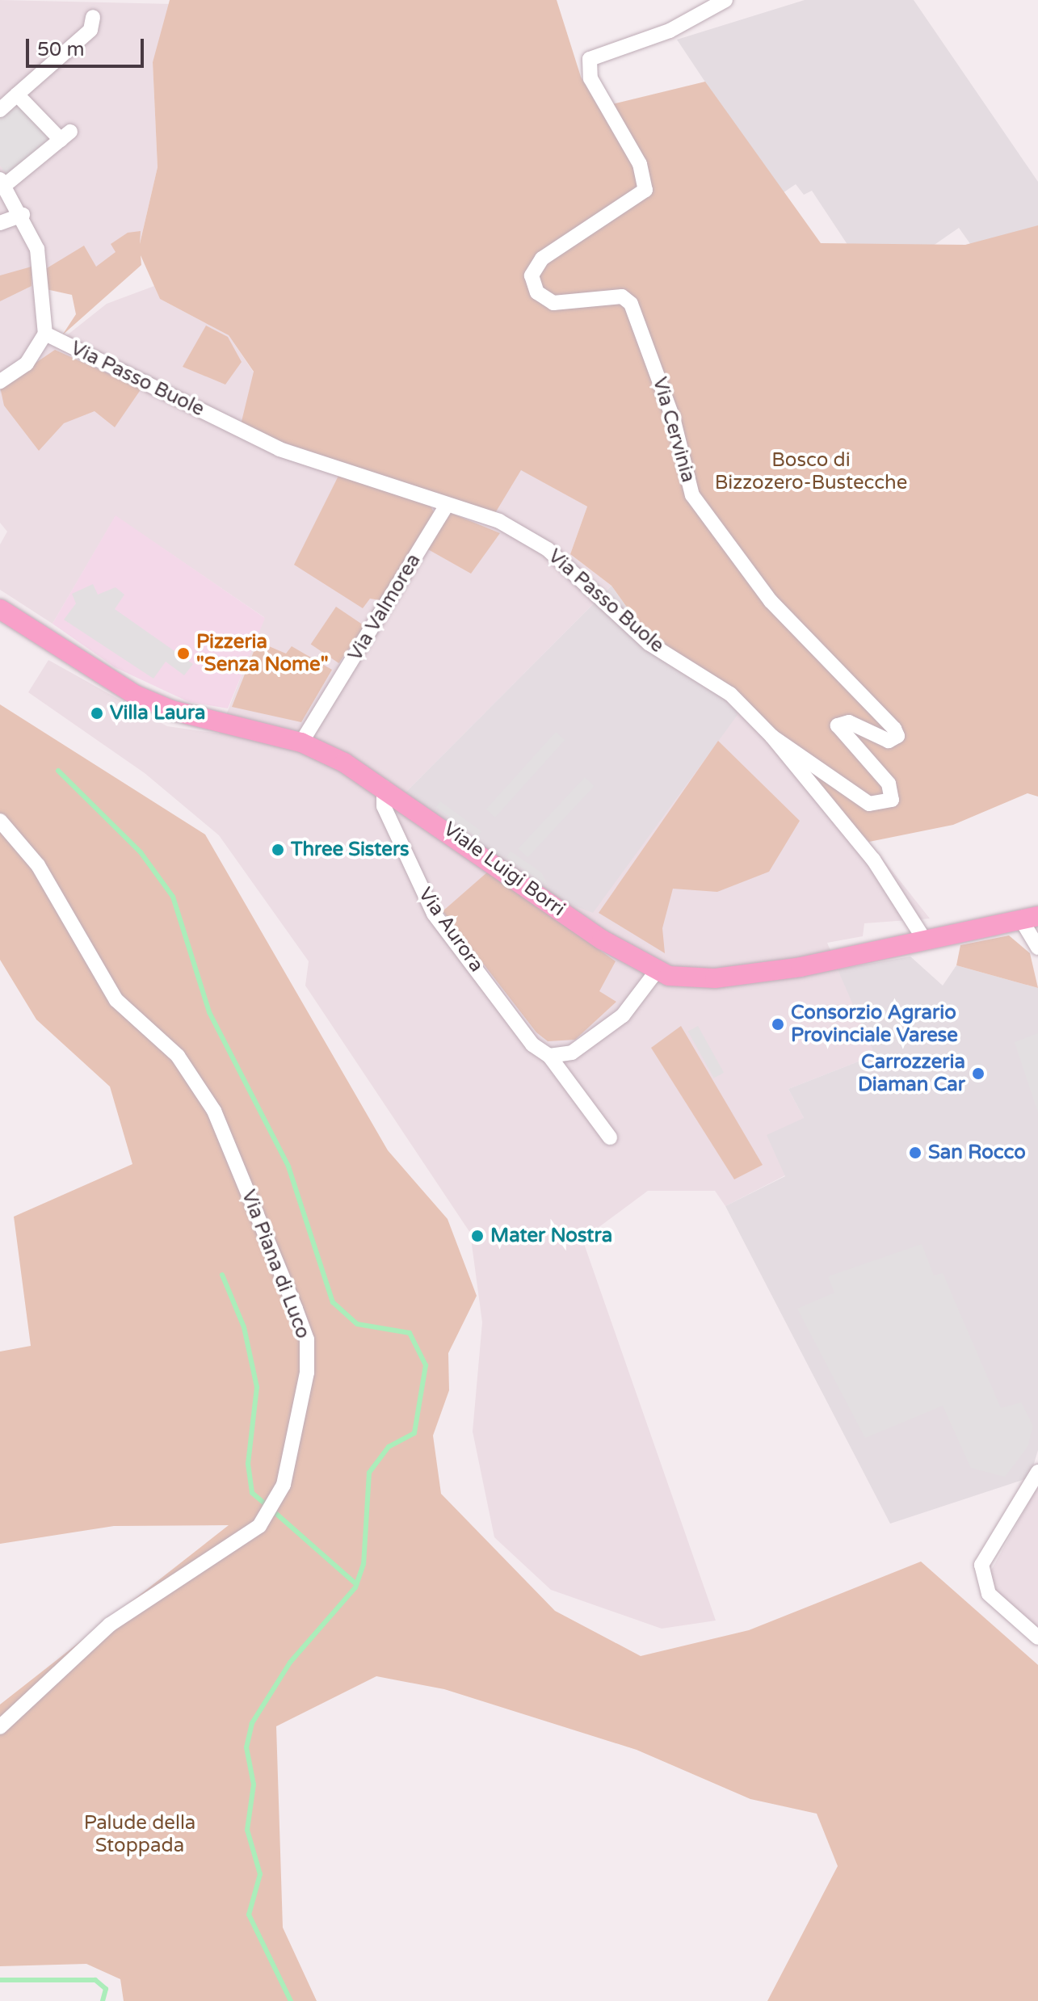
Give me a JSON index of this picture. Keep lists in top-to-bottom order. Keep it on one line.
{"streets":{"main road":["Viale Luigi Borri"],"street":["Via Passo Buole","Via Cervinia","Via Valmorea","Via Aurora","Via Piana di Luco"]},"crossings":[["Via Passo Buole","Via Cervinia"],["Via Passo Buole","Via Valmorea"],["Via Passo Buole","Viale Luigi Borri"],["Via Valmorea","Viale Luigi Borri"],["Viale Luigi Borri","Via Aurora"]],"parks":["Bosco di Bizzozero-Bustecche","Palude della Stoppada"],"places":["Pizzeria \"Senza Nome\"","Villa Laura","Three Sisters","Consorzio Agrario Provinciale Varese","Carrozzeria Diaman Car","San Rocco","Mater Nostra"],"scale_bar":"50 m"}
